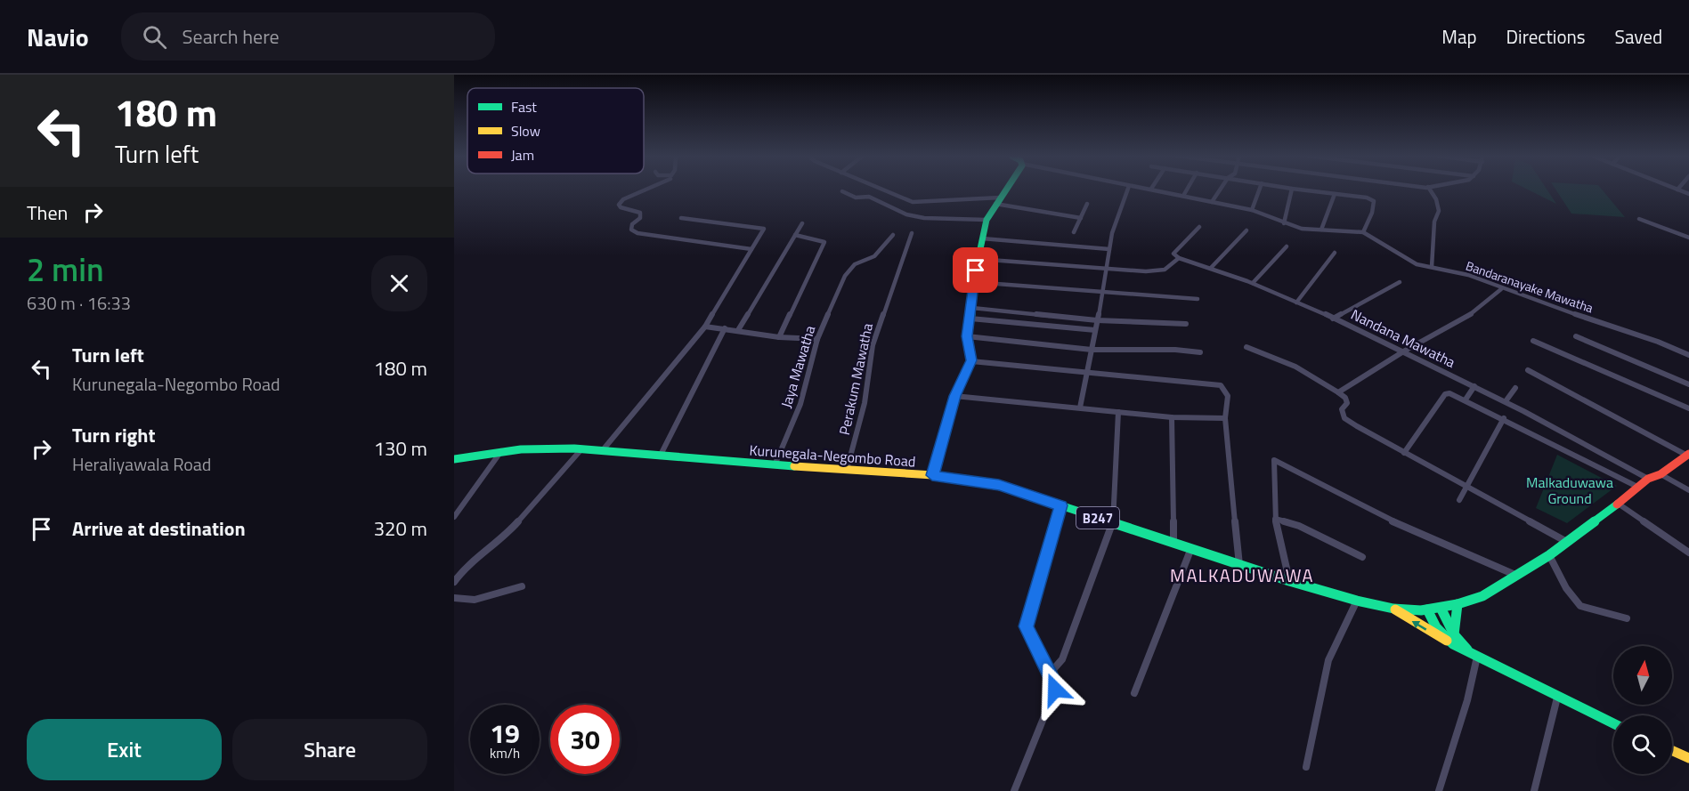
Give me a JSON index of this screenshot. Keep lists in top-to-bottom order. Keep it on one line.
{"streets":{"main road":["Kurunegala-Negombo Road","B247"],"street":["Bandaranayake Mawatha","Nandana Mawatha","Jaya Mawatha","Perakum Mawatha"]},"crossings":[["Nandana Mawatha","Kurunegala-Negombo Road"],["Jaya Mawatha","Kurunegala-Negombo Road"],["Perakum Mawatha","Kurunegala-Negombo Road"]],"districts":["MALKADUWAWA"],"parks":["Malkaduwawa Ground"],"legend":["Fast","Slow","Jam"],"north":"top","page":{"header":"Navio","search":"Search here","nav":["Map","Directions","Saved"],"turn":["180 m","Turn left"],"then":"Then","heading":["2 min","630 m · 16:33"],"list":[{"name":"Turn left","note":"Kurunegala-Negombo Road","value":"180 m"},{"name":"Turn right","note":"Heraliyawala Road","value":"130 m"},{"name":"Arrive at destination","value":"320 m"}],"speed":"19 km/h","limit":"30","buttons":["Exit","Share"]}}
